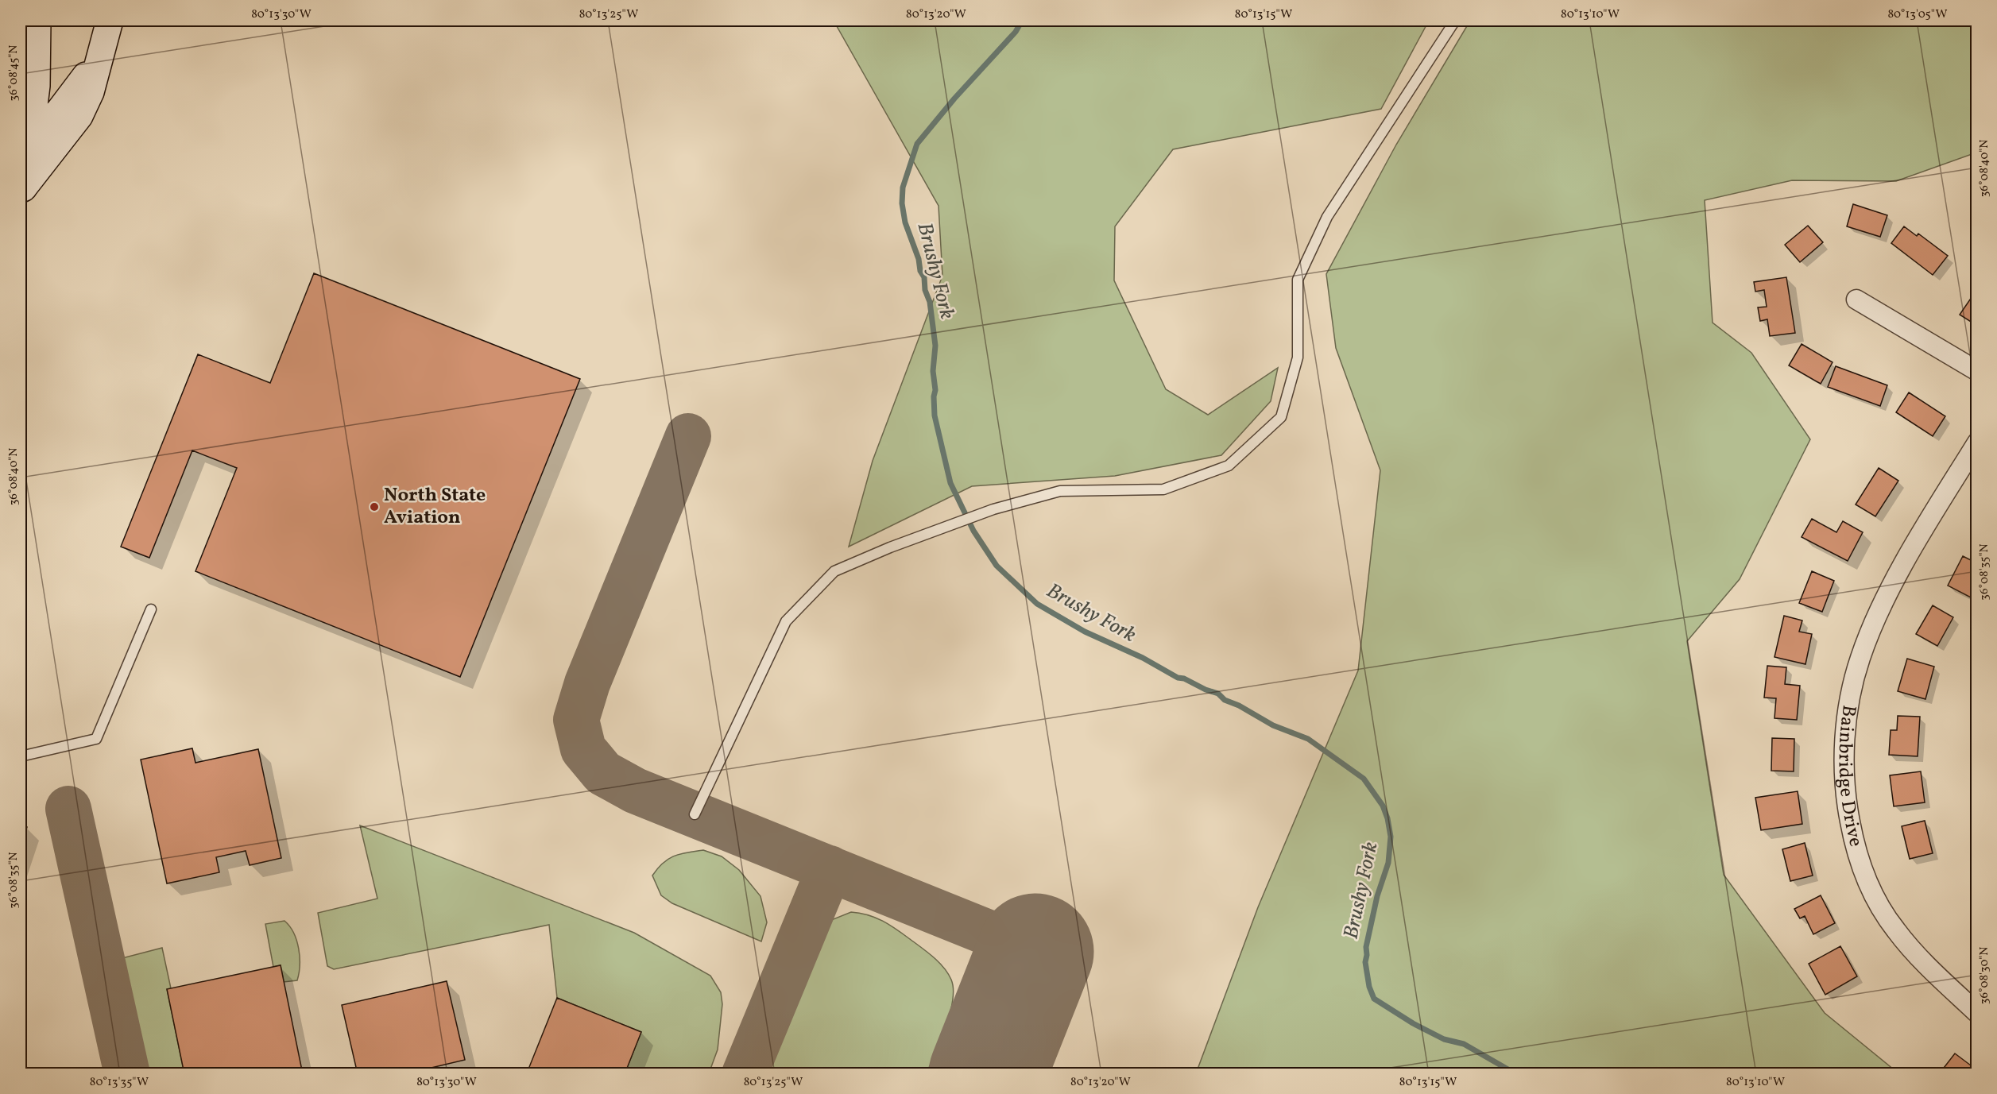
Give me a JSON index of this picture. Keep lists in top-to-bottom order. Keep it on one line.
{"streets":{"street":["Bainbridge Drive"]},"water":["Brushy Fork"],"places":["North State Aviation"],"coordinates":["80°13'30\"W","80°13'25\"W","80°13'20\"W","80°13'15\"W","80°13'10\"W","80°13'05\"W","36°08'45\"N","36°08'40\"N","36°08'35\"N","36°08'30\"N","80°13'35\"W"]}
